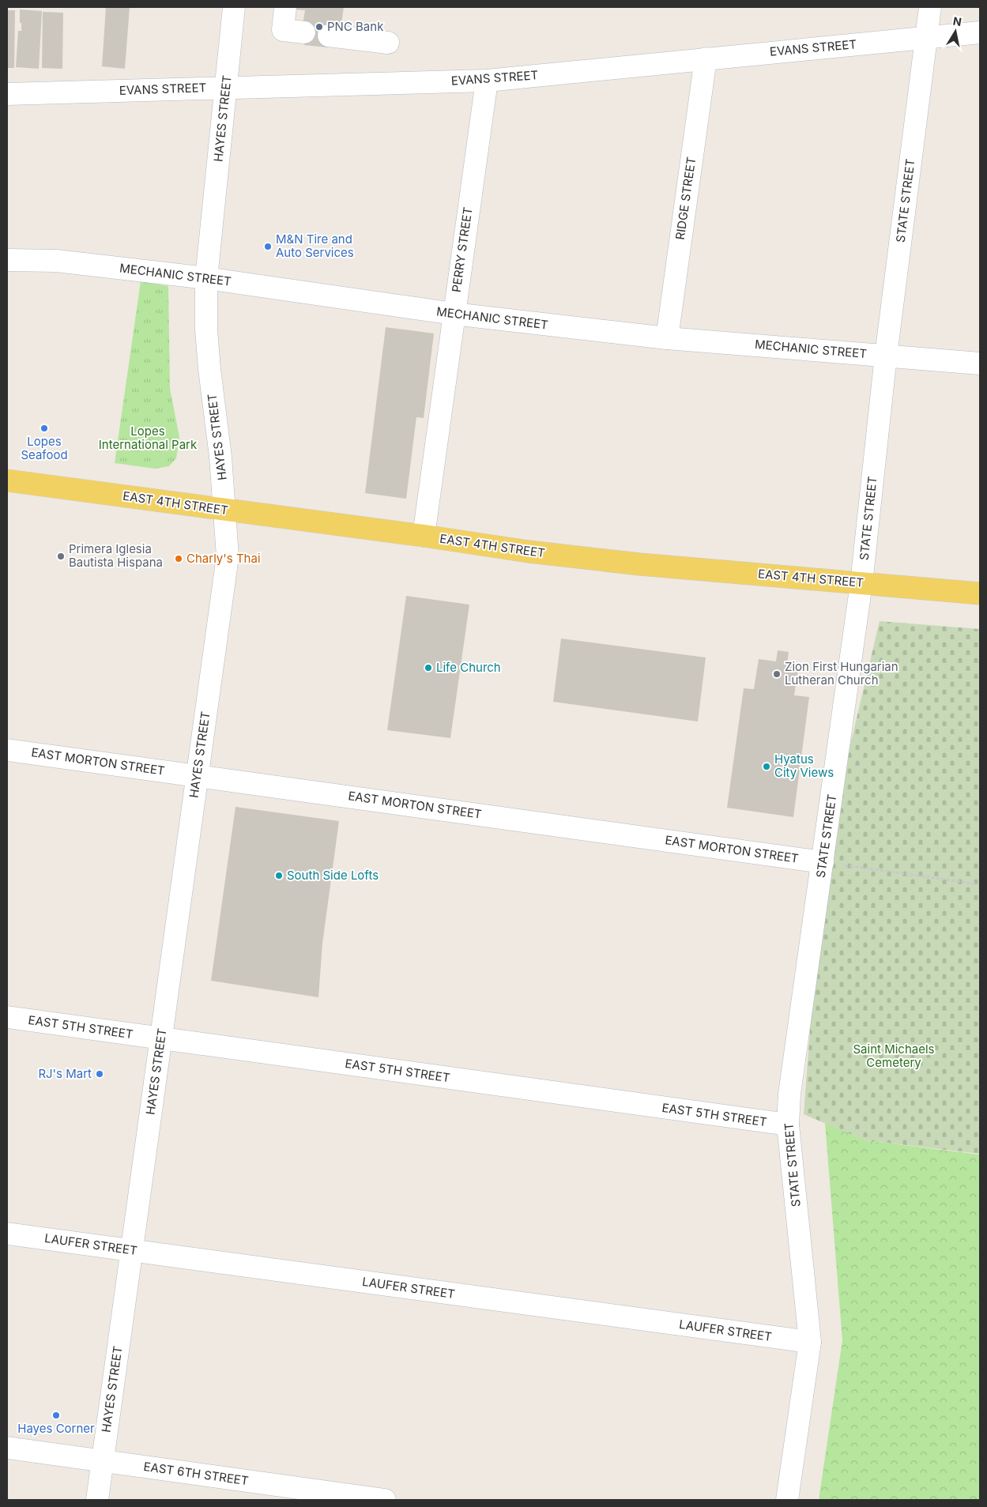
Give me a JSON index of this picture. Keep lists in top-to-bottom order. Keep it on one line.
{"streets":{"main road":["EAST 4TH STREET"],"street":["EVANS STREET","HAYES STREET","RIDGE STREET","STATE STREET","PERRY STREET","MECHANIC STREET","EAST MORTON STREET","EAST 5TH STREET","LAUFER STREET","EAST 6TH STREET"]},"crossings":[["EVANS STREET","HAYES STREET"],["EVANS STREET","RIDGE STREET"],["EVANS STREET","STATE STREET"],["EVANS STREET","PERRY STREET"],["HAYES STREET","MECHANIC STREET"],["HAYES STREET","EAST 4TH STREET"],["HAYES STREET","EAST MORTON STREET"],["HAYES STREET","EAST 5TH STREET"],["HAYES STREET","LAUFER STREET"],["HAYES STREET","EAST 6TH STREET"],["RIDGE STREET","MECHANIC STREET"],["STATE STREET","MECHANIC STREET"],["STATE STREET","EAST 4TH STREET"],["STATE STREET","EAST MORTON STREET"],["STATE STREET","EAST 5TH STREET"],["STATE STREET","LAUFER STREET"],["PERRY STREET","MECHANIC STREET"],["PERRY STREET","EAST 4TH STREET"]],"parks":["Lopes International Park","Saint Michaels Cemetery"],"places":["PNC Bank","M&N Tire and Auto Services","Lopes Seafood","Primera Iglesia Bautista Hispana","Charly's Thai","Life Church","Zion First Hungarian Lutheran Church","Hyatus City Views","South Side Lofts","RJ's Mart","Hayes Corner"],"north":"top"}
